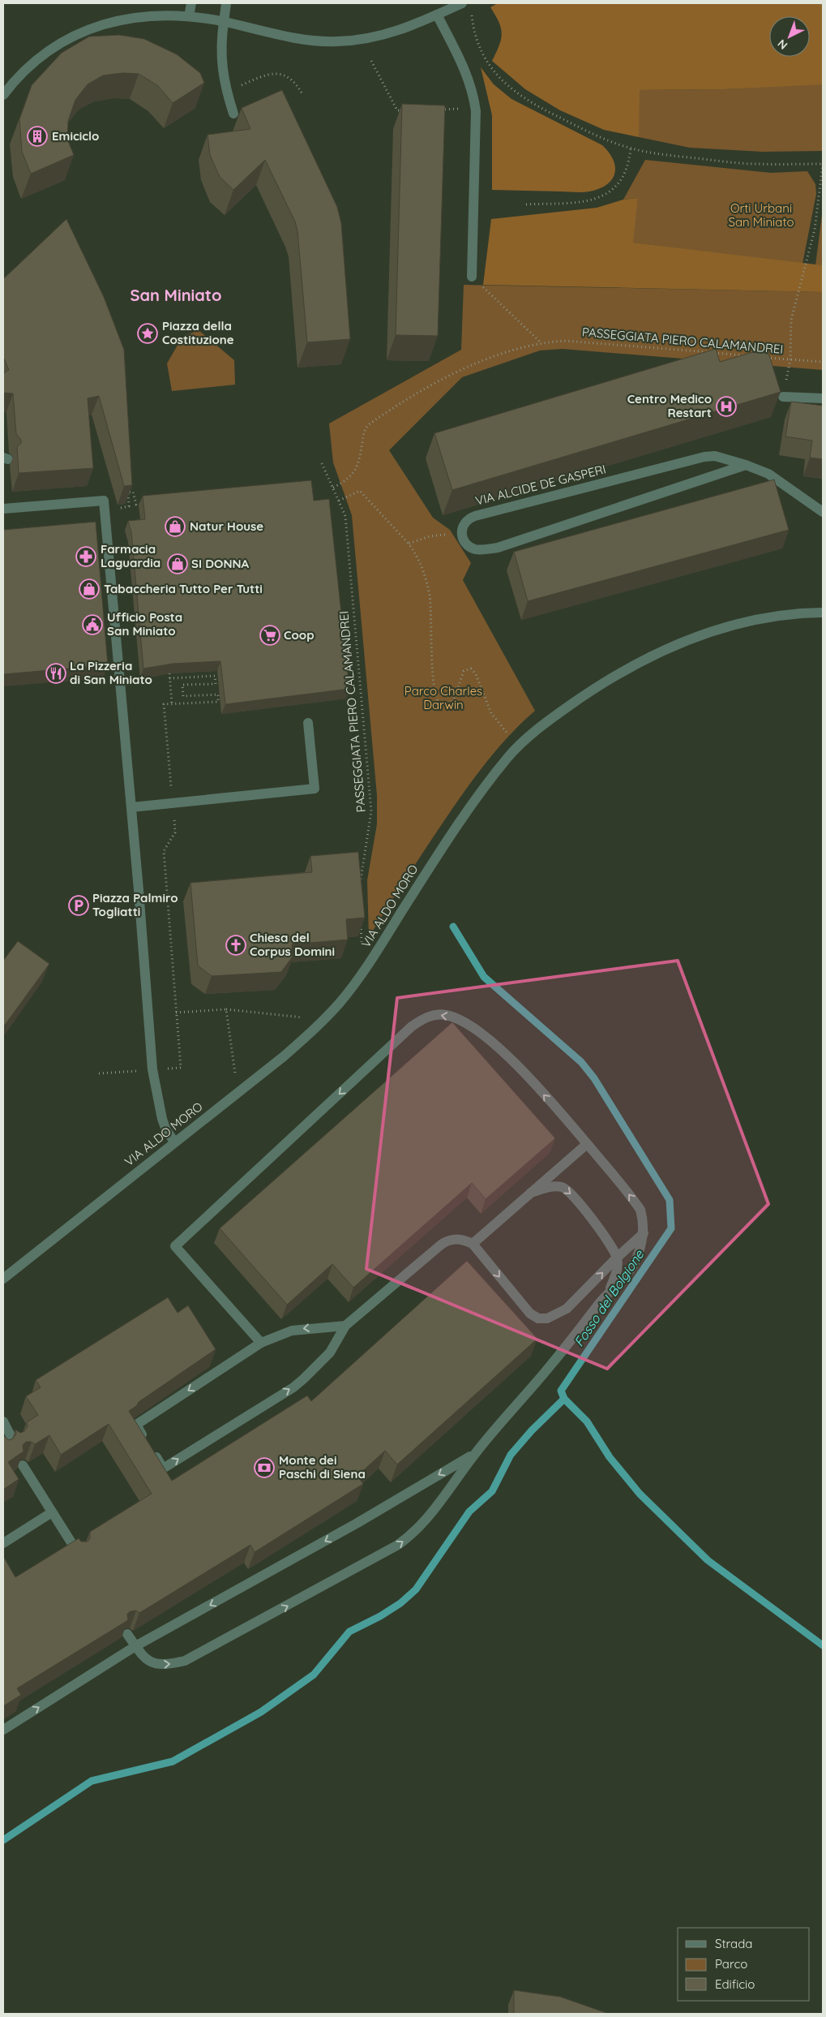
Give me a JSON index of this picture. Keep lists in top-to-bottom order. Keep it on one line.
{"streets":{"street":["VIA ALCIDE DE GASPERI","VIA ALDO MORO"],"path":["PASSEGGIATA PIERO CALAMANDREI"]},"districts":["San Miniato"],"water":["Fosso del Bolgione"],"parks":["Orti Urbani San Miniato","Parco Charles Darwin"],"places":{"building":["Emiciclo"],"place":["Piazza della Costituzione"],"hospital":["Centro Medico Restart"],"shop":["Natur House","SI DONNA","Tabaccheria Tutto Per Tutti"],"pharmacy":["Farmacia Laguardia"],"public building":["Ufficio Posta San Miniato"],"supermarket":["Coop"],"restaurant":["La Pizzeria di San Miniato"],"parking":["Piazza Palmiro Togliatti"],"church":["Chiesa del Corpus Domini"],"bank":["Monte dei Paschi di Siena"]},"legend":["Strada","Parco","Edificio"],"north":"bottom left"}
